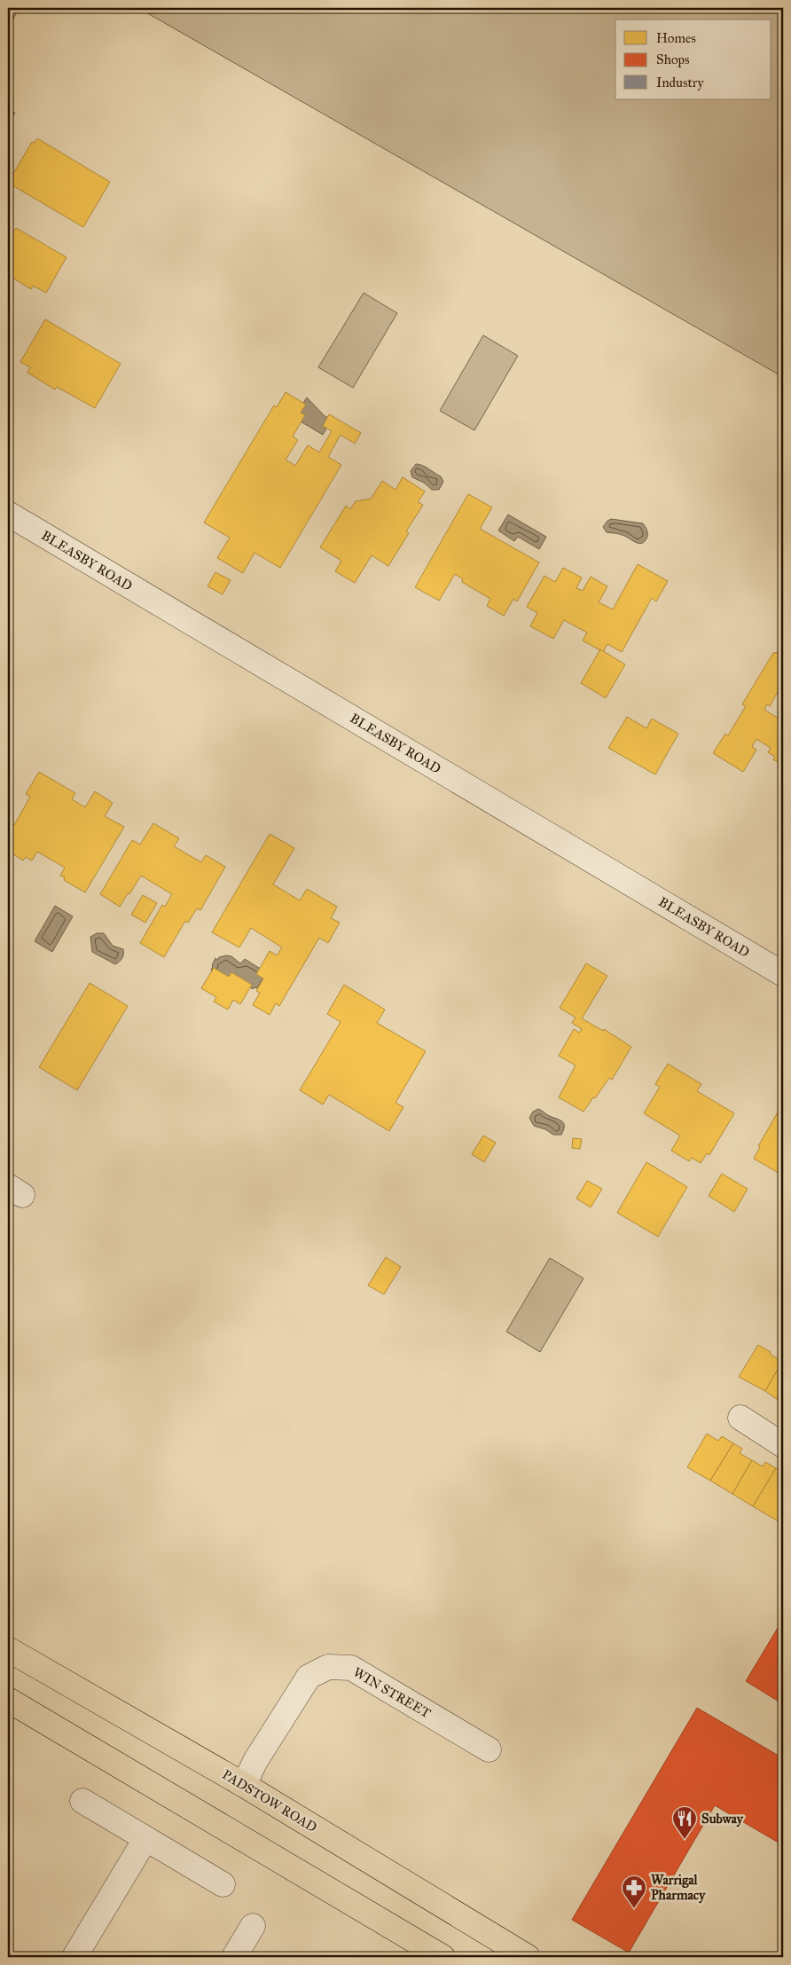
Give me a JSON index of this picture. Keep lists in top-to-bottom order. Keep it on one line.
{"streets":{"main road":["PADSTOW ROAD"],"street":["BLEASBY ROAD","WIN STREET"]},"crossings":[["WIN STREET","PADSTOW ROAD"]],"places":{"restaurant":["Subway"],"pharmacy":["Warrigal Pharmacy"]},"legend":["Homes","Shops","Industry"]}
